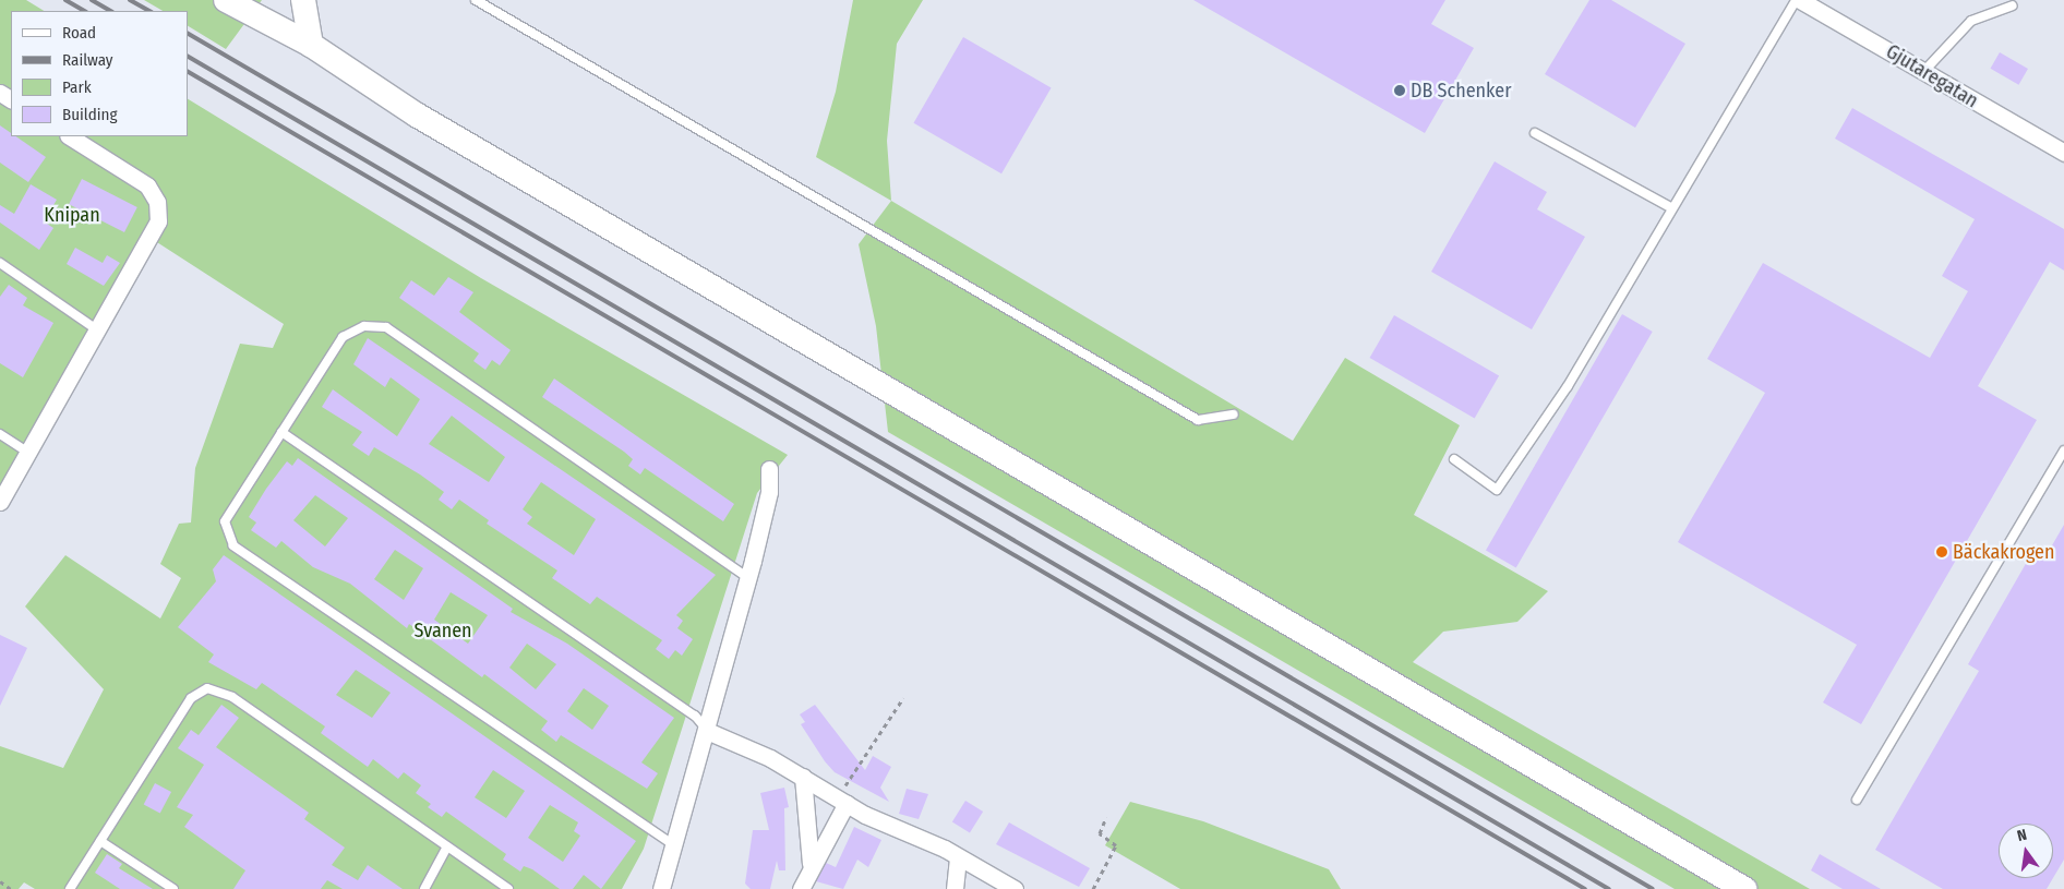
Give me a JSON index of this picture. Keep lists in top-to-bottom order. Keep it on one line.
{"streets":{"street":["Gjutaregatan"]},"parks":["Knipan","Svanen"],"places":["DB Schenker","Bäckakrogen"],"legend":["Road","Railway","Park","Building"],"north":"top"}
